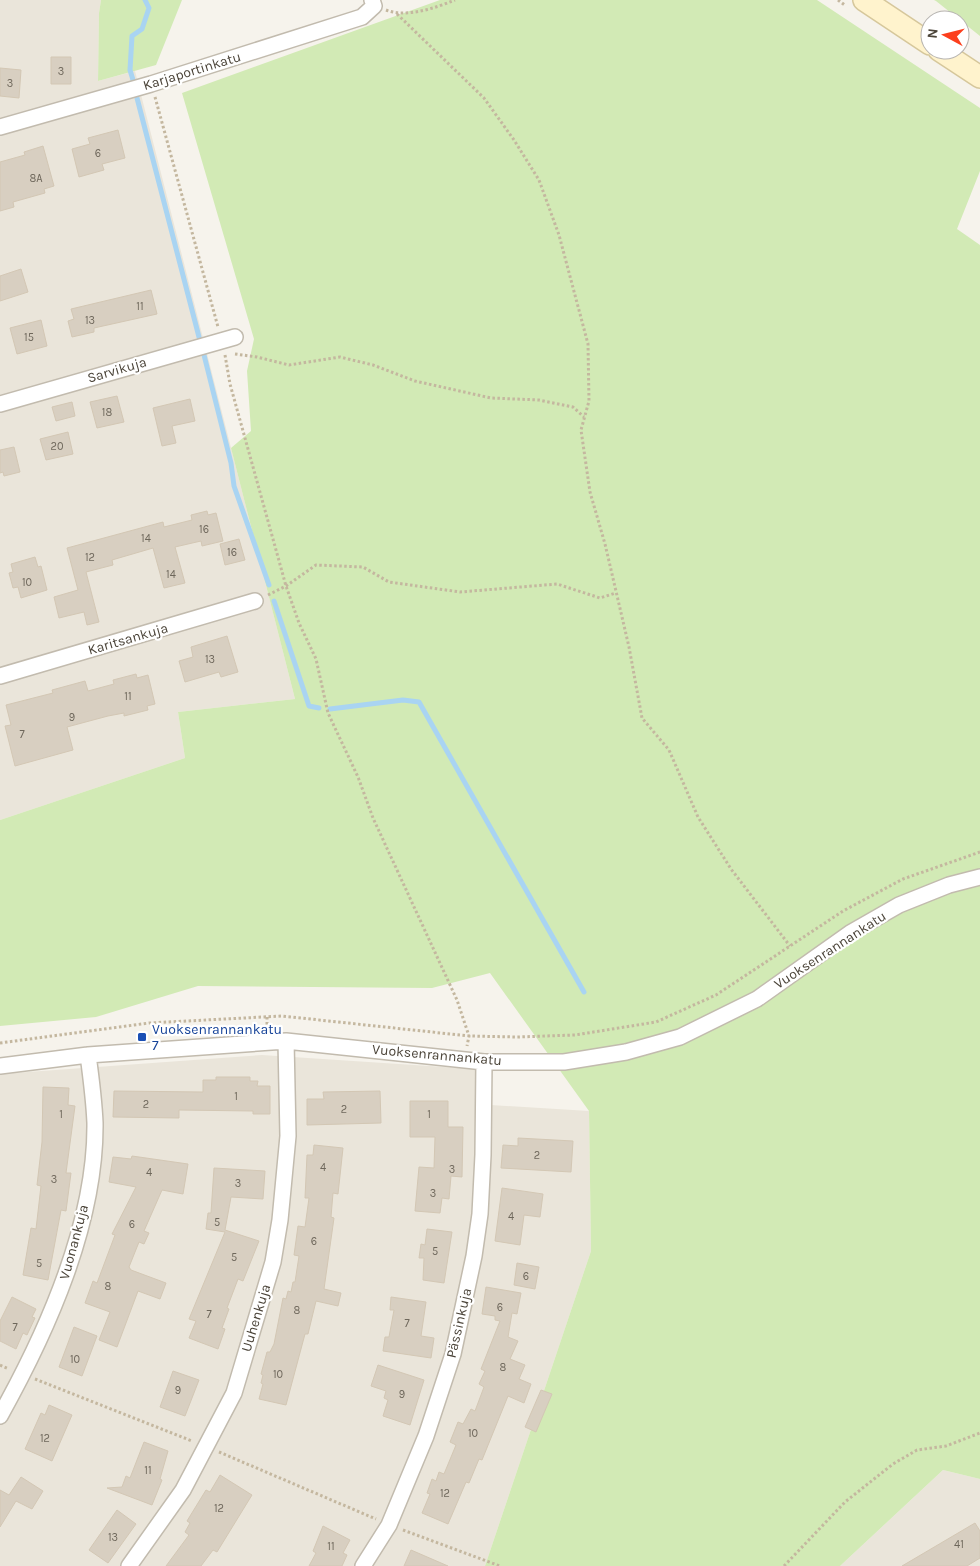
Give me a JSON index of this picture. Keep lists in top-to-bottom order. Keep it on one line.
{"streets":{"street":["Karjaportinkatu","Sarvikuja","Karitsankuja","Vuoksenrannankatu","Vuonankuja","Uuhenkuja","Pässinkuja"]},"crossings":[["Vuoksenrannankatu","Vuonankuja"],["Vuoksenrannankatu","Uuhenkuja"],["Vuoksenrannankatu","Pässinkuja"]],"places":{"transit":["Vuoksenrannankatu 7"]},"house_numbers":["3","3","6","8A","11","13","15","18","20","16","14","16","12","14","10","13","11","9","7","1","2","2","1","1","2","4","3","4","3","3","3","4","5","6","6","5","5","5","6","8","6","8","7","7","7","10","8","10","9","9","10","12","11","12","12","13","41","11"],"north":"left"}
